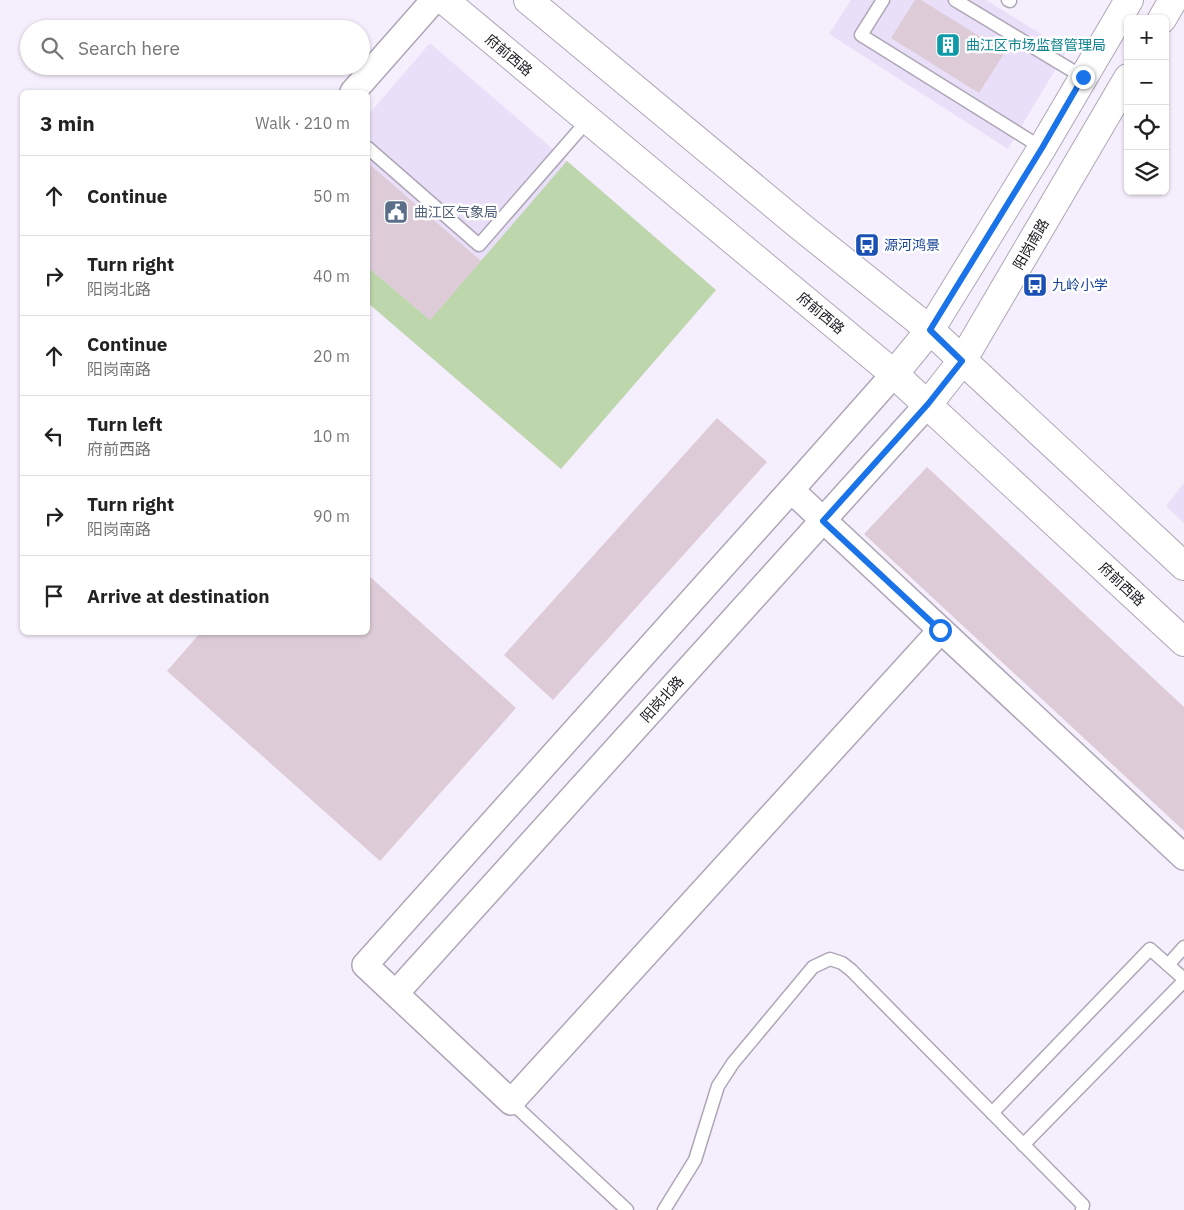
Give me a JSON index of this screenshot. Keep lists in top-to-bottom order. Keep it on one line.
{"streets":{"main road":["府前西路","阳岗南路"],"street":["阳岗北路"]},"crossings":[["府前西路","阳岗南路"],["府前西路","阳岗北路"],["阳岗南路","阳岗北路"]],"places":{"building":["曲江区市场监督管理局"],"public building":["曲江区气象局"],"bus stop":["源河鸿景","九岭小学"]},"page":{"map_buttons":["+","−"],"search":"Search here","heading":["3 min","Walk · 210 m"],"list":[["Continue","50 m"],["Turn right","阳岗北路","40 m"],["Continue","阳岗南路","20 m"],["Turn left","府前西路","10 m"],["Turn right","阳岗南路","90 m"],"Arrive at destination"]}}
